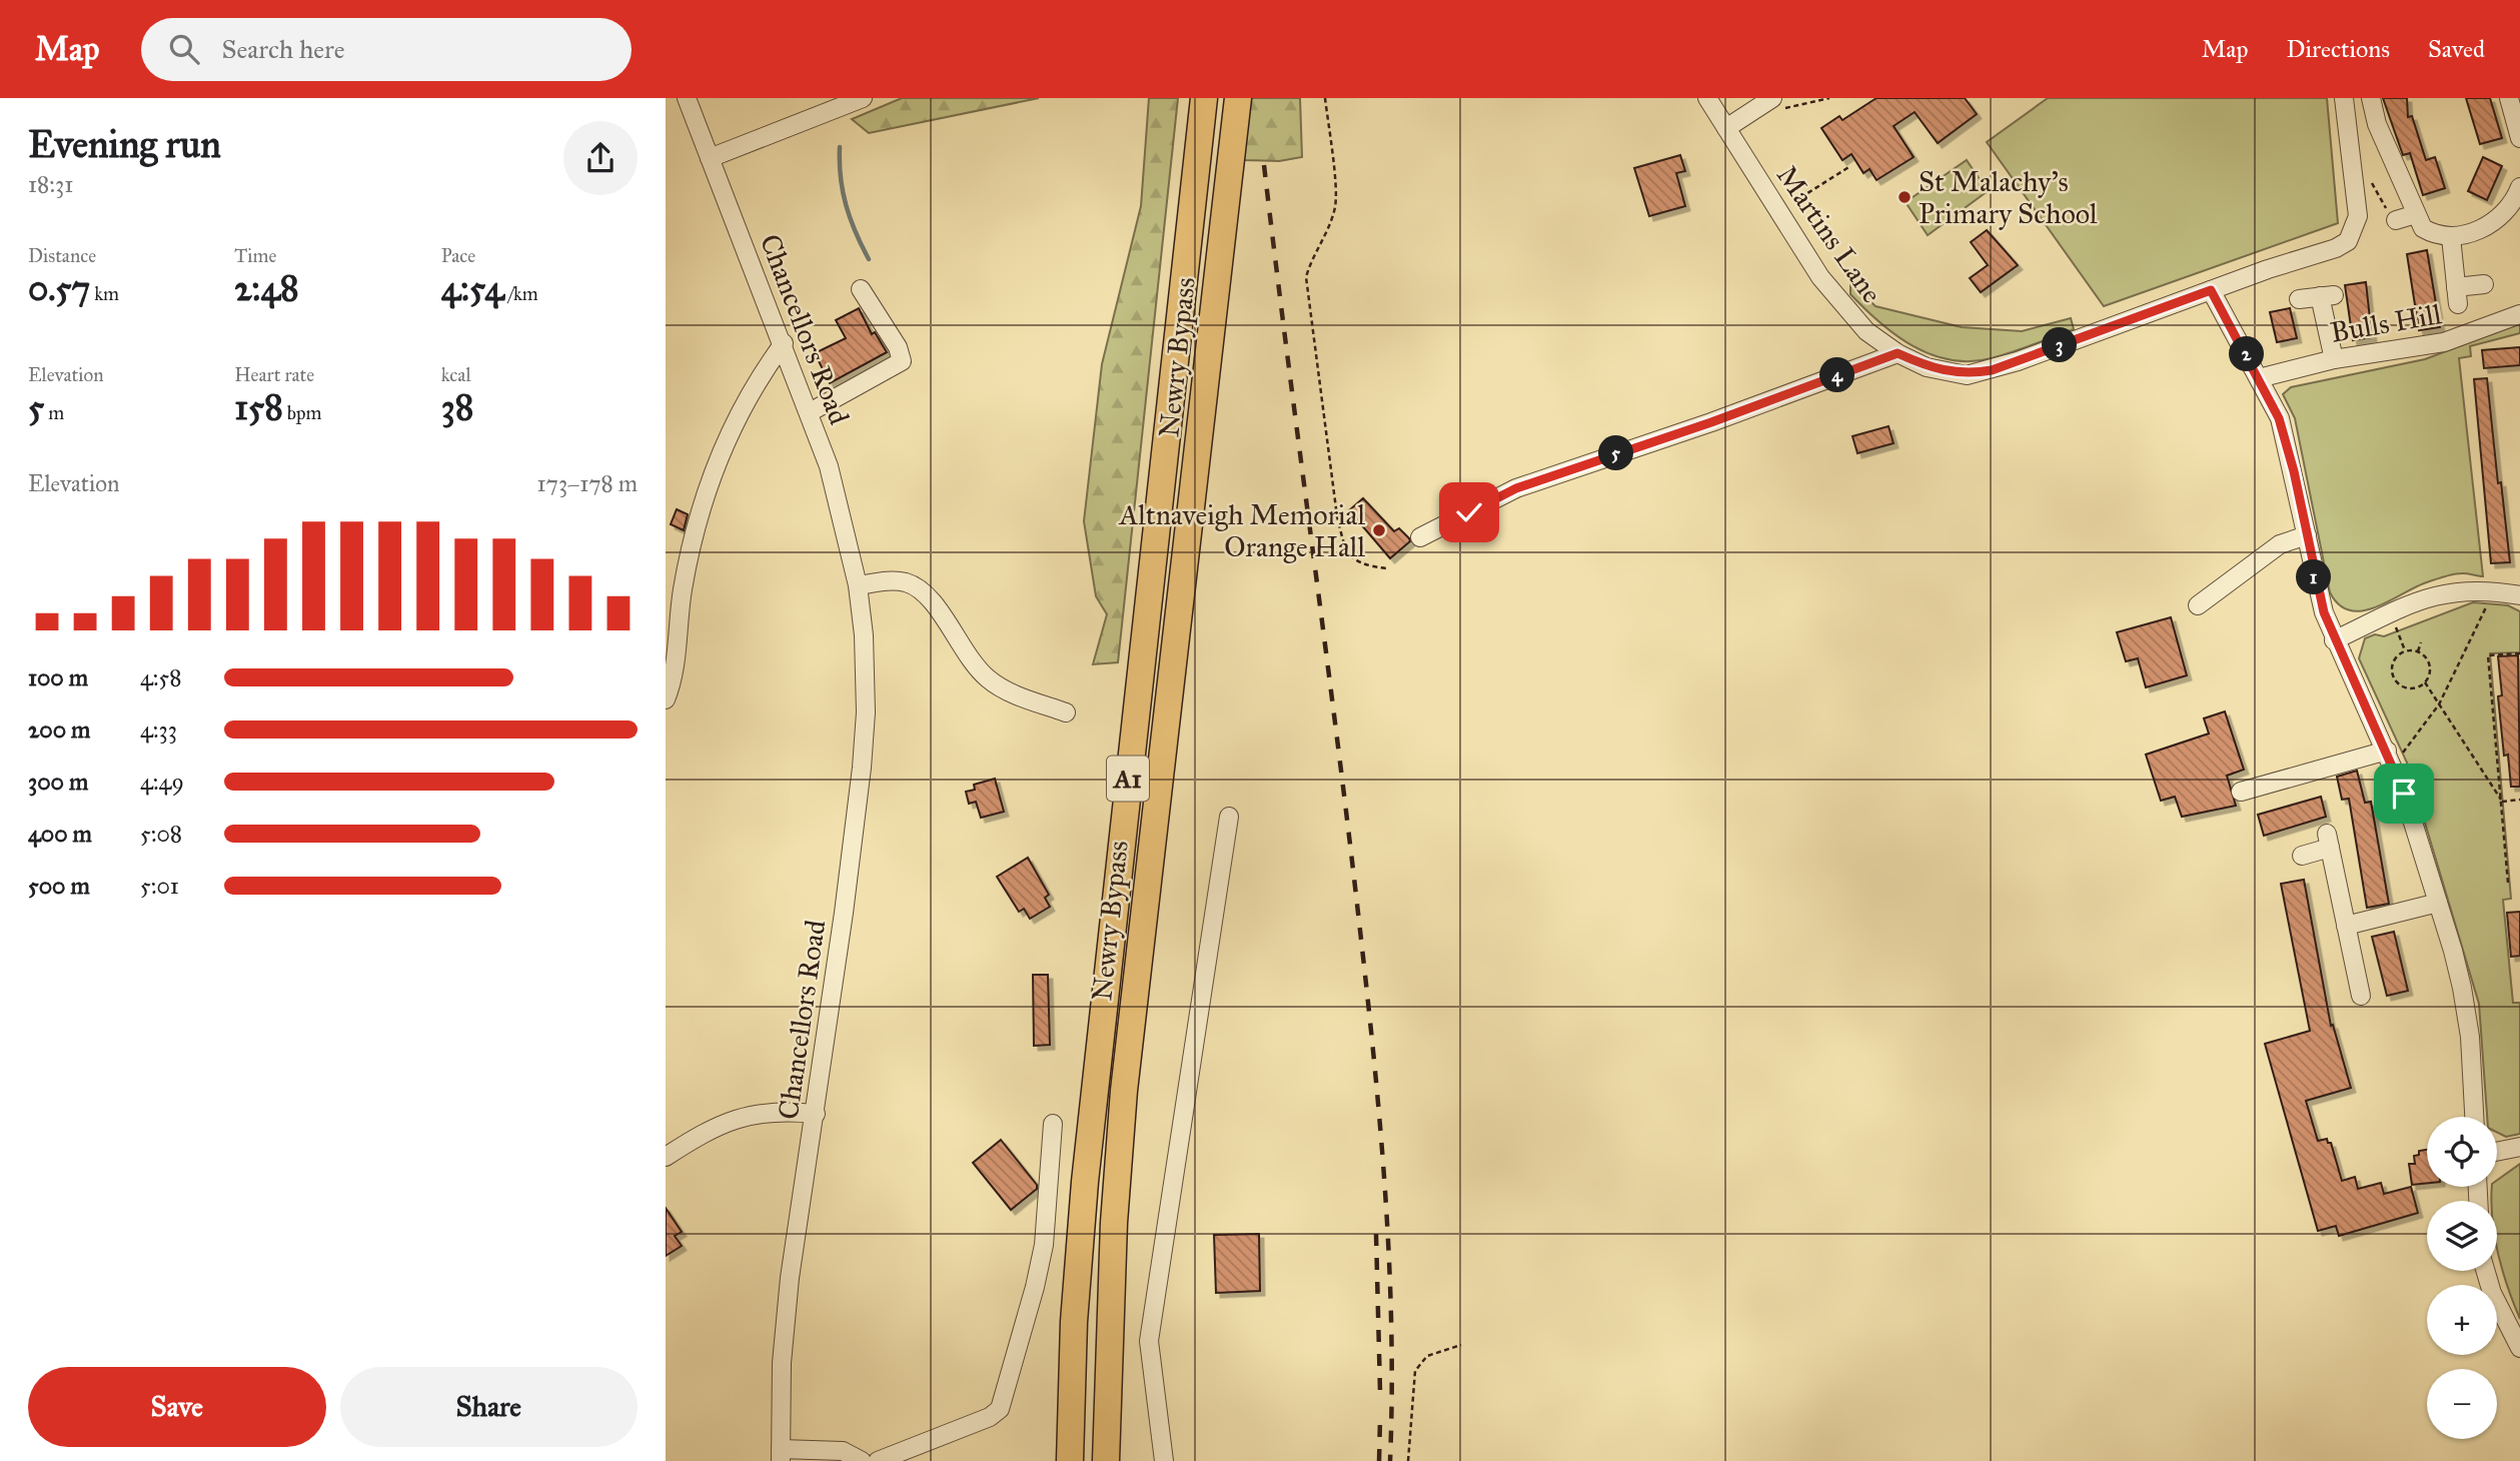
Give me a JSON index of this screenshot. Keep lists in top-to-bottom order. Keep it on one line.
{"streets":{"highway":["Newry Bypass","A1"],"street":["Martins Lane","Bulls Hill","Chancellors Road"]},"places":["St Malachy's Primary School","Altnaveigh Memorial Orange Hall"],"page":{"header":"Map","search":"Search here","nav":["Map","Directions","Saved"],"heading":["Evening run","18:31"],"stats":[["Distance","0.57 km"],["Time","2:48"],["Pace","4:54 /km"],["Elevation","5 m"],["Heart rate","158 bpm"],["kcal","38"]],"pins":["3","2","4","5","1"],"chart":["Elevation","173–178 m"],"list":[{"name":"100 m","note":"4:58"},{"name":"200 m","note":"4:33"},{"name":"300 m","note":"4:49"},{"name":"400 m","note":"5:08"},{"name":"500 m","note":"5:01"}],"map_buttons":["+","−"],"buttons":["Save","Share"]}}
